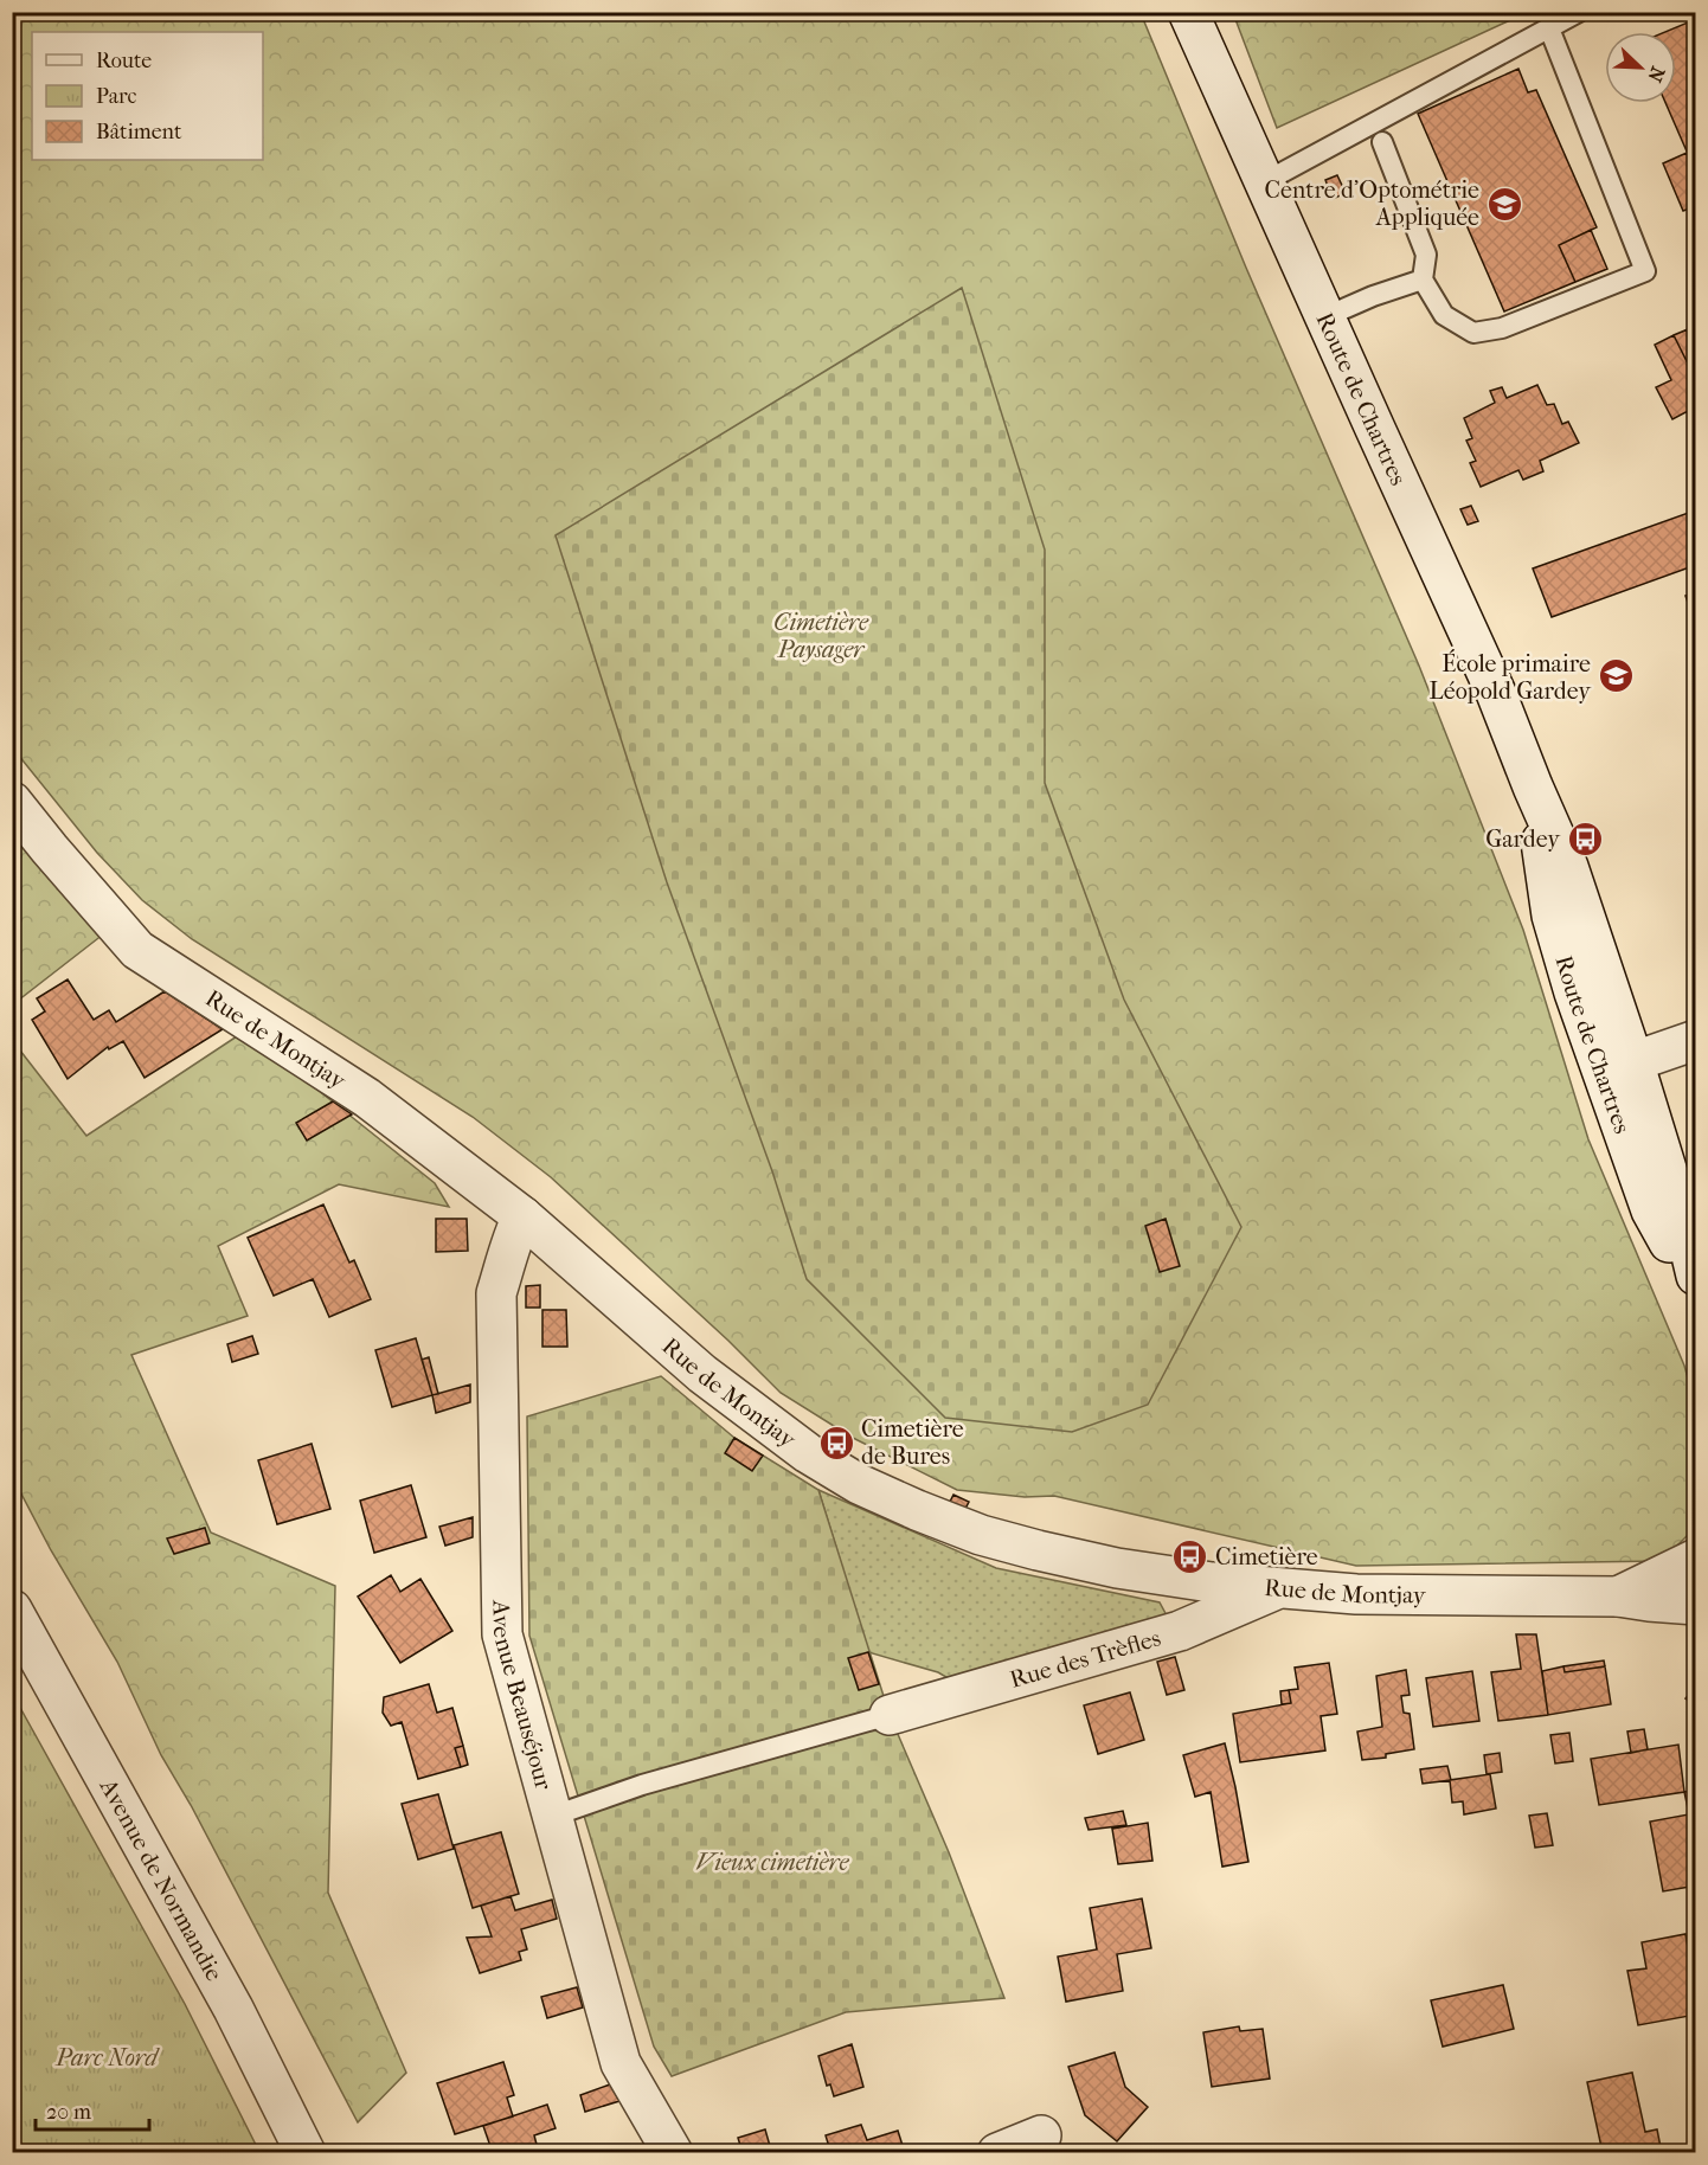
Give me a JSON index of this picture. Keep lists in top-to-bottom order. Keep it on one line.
{"streets":{"street":["Route de Chartres","Rue de Montjay","Rue des Trèfles","Avenue Beauséjour","Avenue de Normandie"]},"crossings":[["Rue de Montjay","Rue des Trèfles"],["Rue de Montjay","Avenue Beauséjour"]],"parks":["Cimetière Paysager","Vieux cimetière","Parc Nord"],"places":{"school or university":["Centre d'Optométrie Appliquée","École primaire Léopold Gardey"],"bus stop":["Gardey","Cimetière de Bures","Cimetière"]},"legend":["Route","Parc","Bâtiment"],"scale_bar":"20 m","north":"bottom right"}
